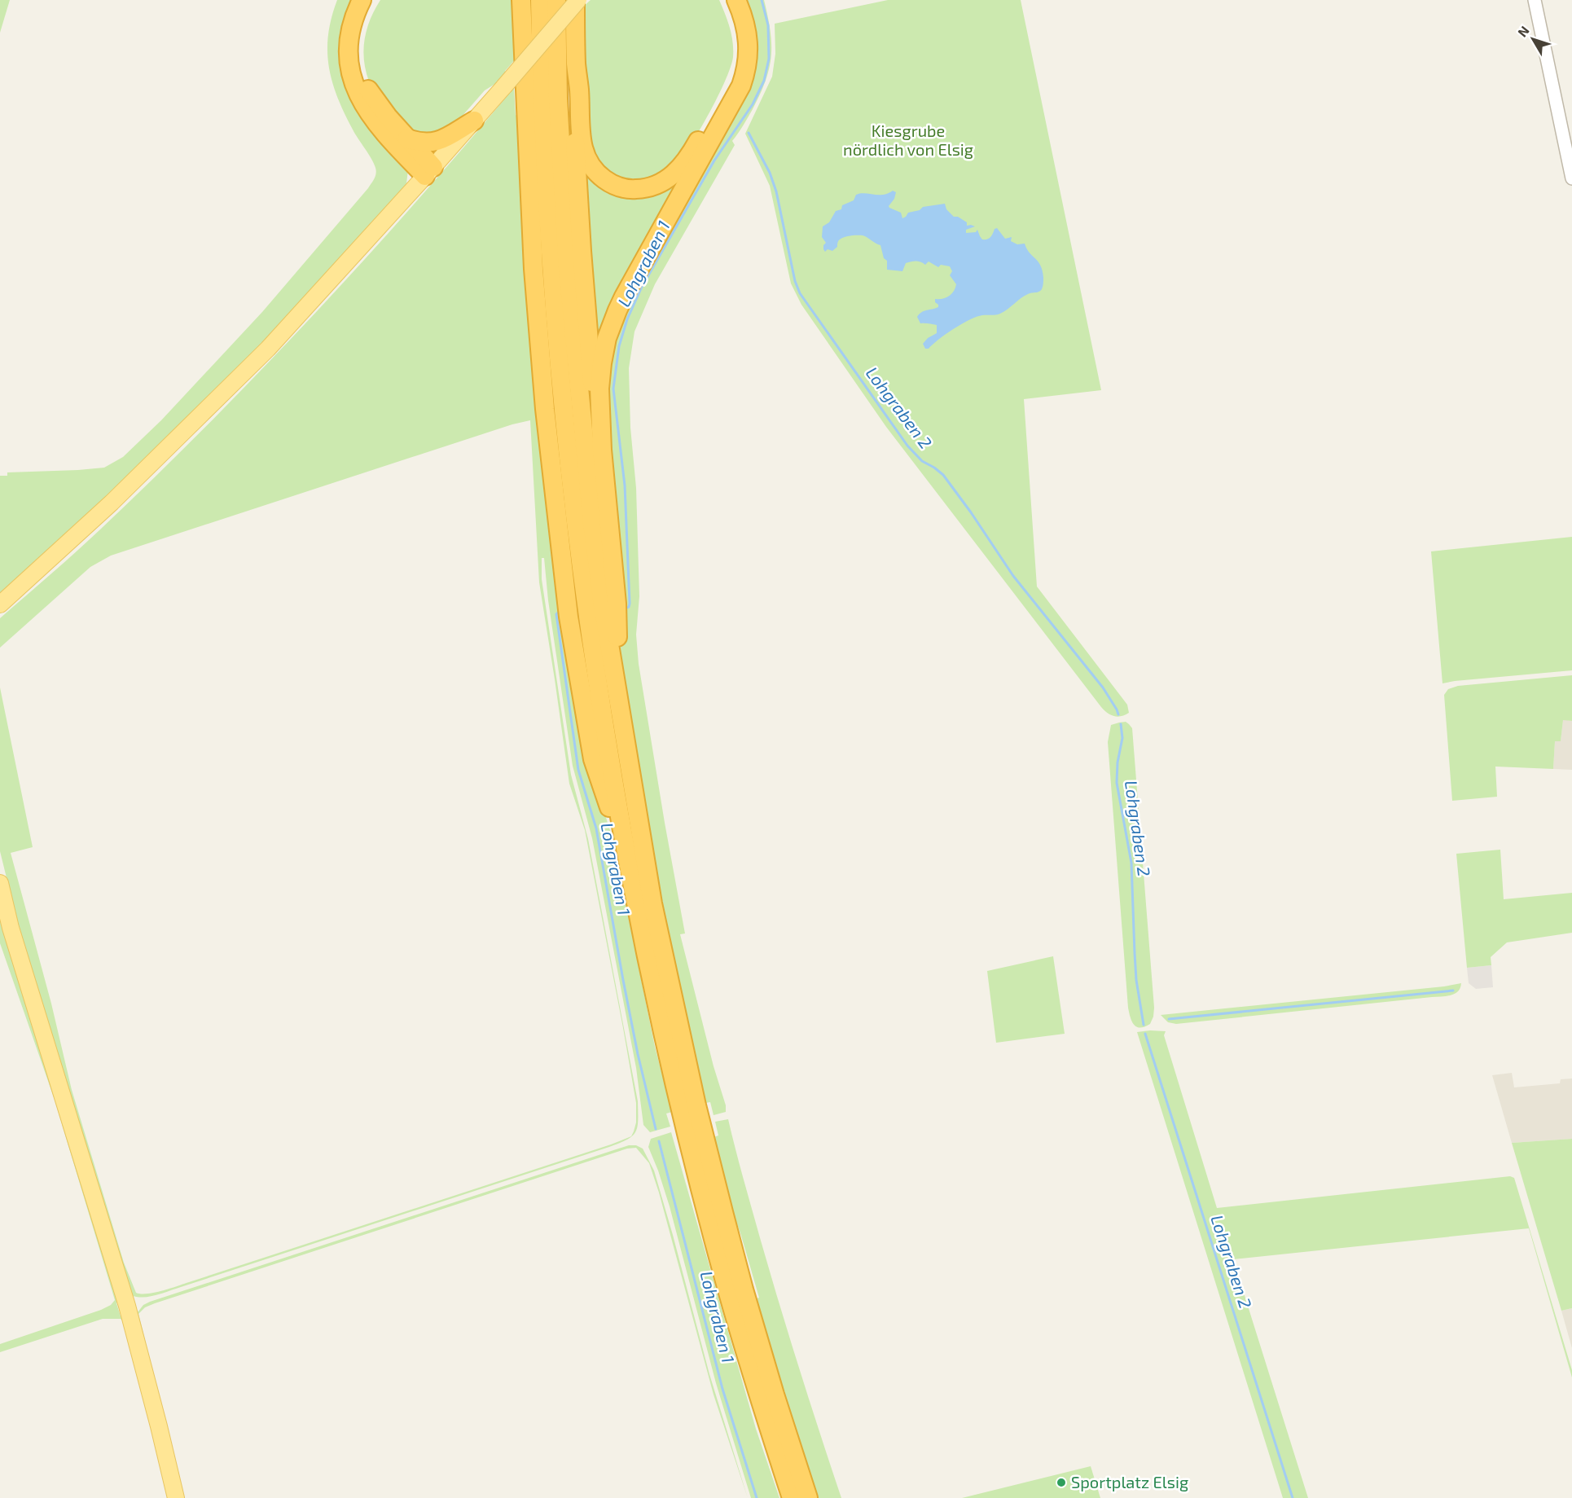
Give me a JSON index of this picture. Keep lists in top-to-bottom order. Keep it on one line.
{"water":["Lohgraben 1","Lohgraben 2"],"parks":["Kiesgrube nördlich von Elsig"],"places":["Sportplatz Elsig"],"north":"top left"}
